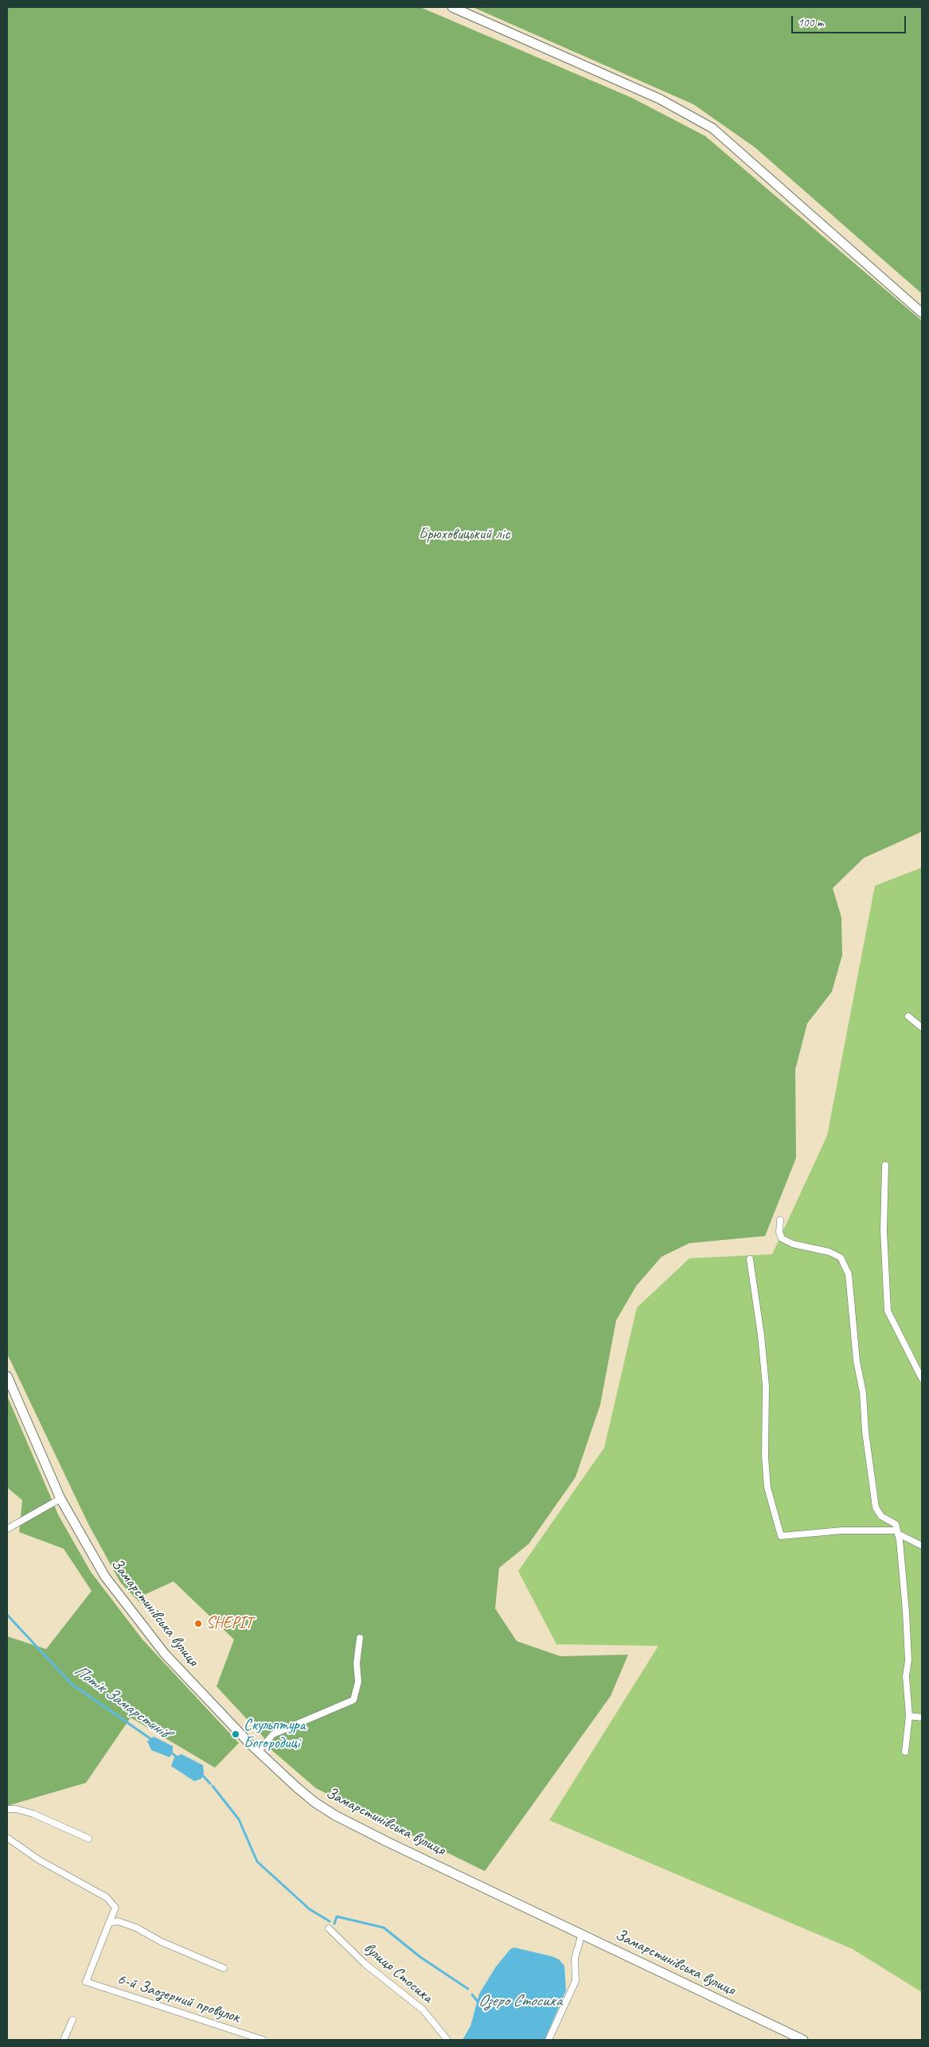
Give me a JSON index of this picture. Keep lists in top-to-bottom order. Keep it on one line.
{"streets":{"main road":["Замарстинівська вулиця"],"street":["вулиця Стосика","6-й Заозерний провулок"]},"water":["Потік Замарстинів","Озеро Стосика"],"parks":["Брюховицький ліс"],"places":["SHEPIT","Скульптура Богородиці"],"scale_bar":"100 m"}
